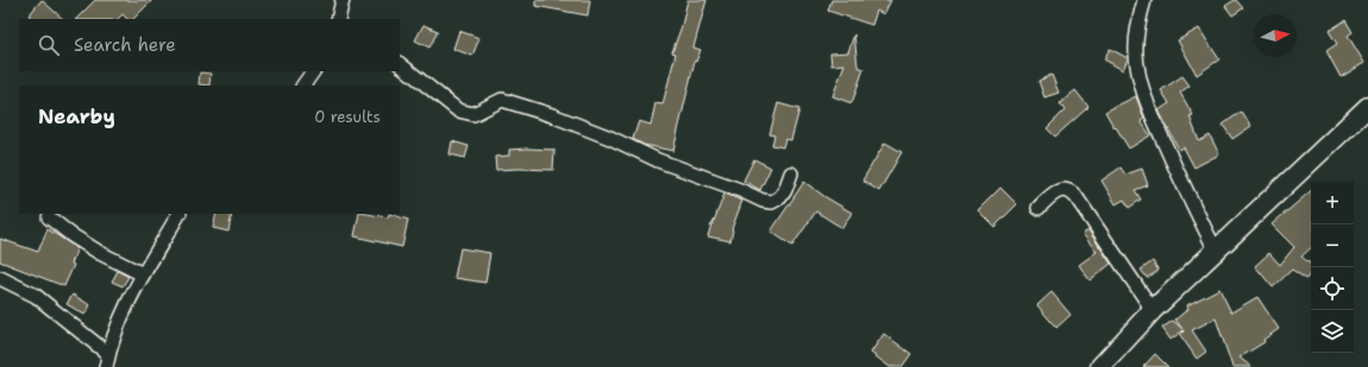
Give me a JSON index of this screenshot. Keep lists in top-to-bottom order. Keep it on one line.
{"north":"right","page":{"search":"Search here","heading":["Nearby","0 results"],"map_buttons":["+","−"]}}
